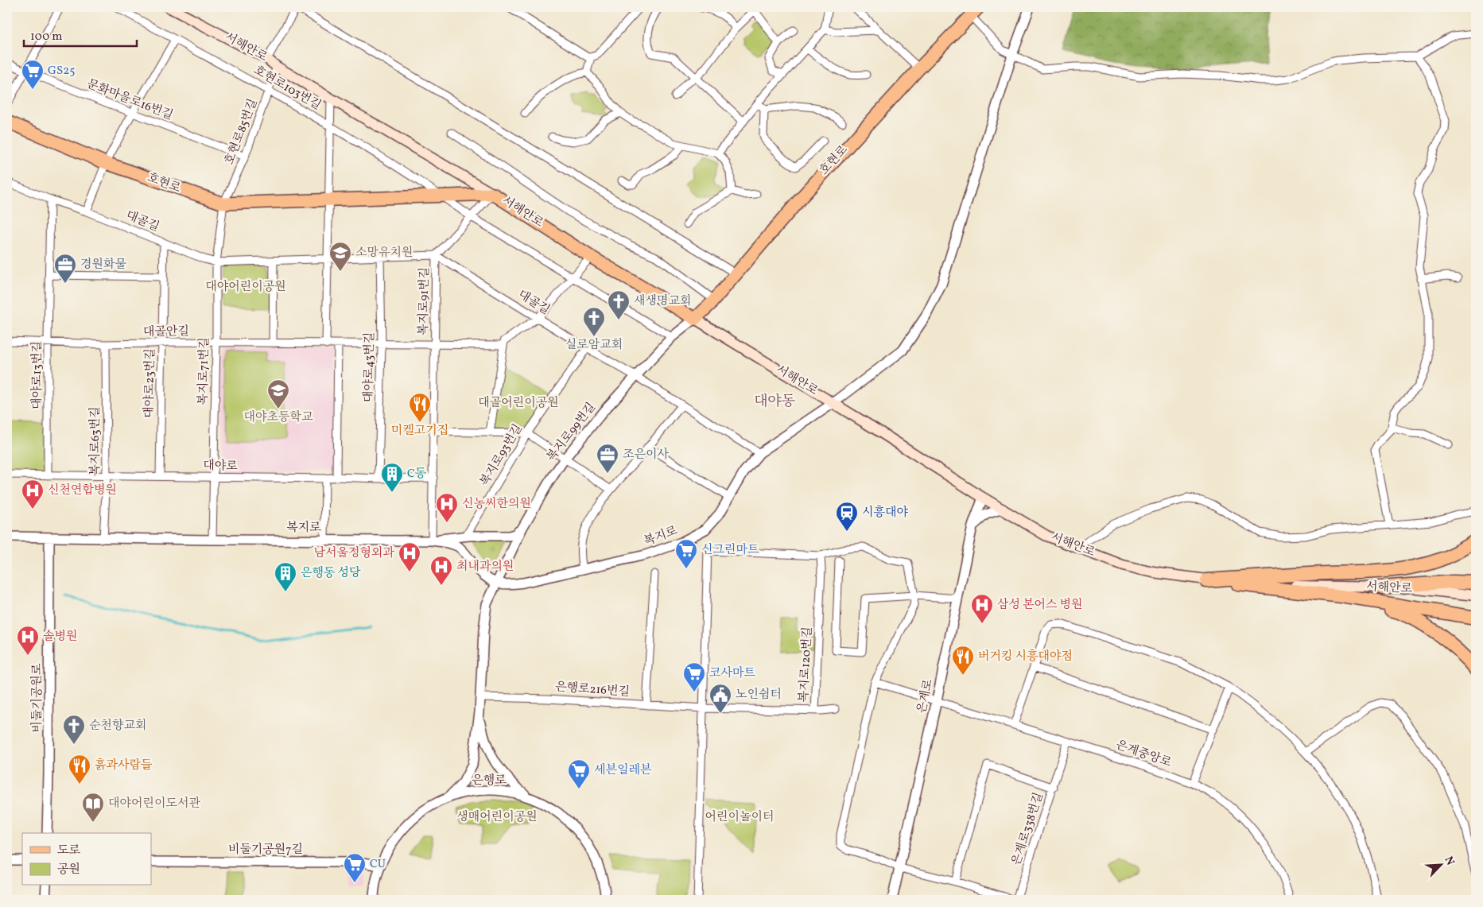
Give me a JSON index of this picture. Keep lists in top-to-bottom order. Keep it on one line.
{"streets":{"main road":["서해안로","호현로"],"street":["호현로103번길","문화마을로16번길","호현로85번길","대골길","복지로91번길","대골안길","대야로43번길","복지로71번길","대야로13번길","대야로23번길","복지로99번길","복지로63번길","복지로93번길","대야로","복지로","복지로120번길","은행로216번길","은계로","비둘기공원로","은계중앙로","은행로","은계로338번길","비둘기공원7길"]},"crossings":[["서해안로","호현로85번길"],["서해안로","호현로"],["서해안로","복지로91번길"],["서해안로","복지로99번길"],["서해안로","복지로"],["서해안로","은계로"],["호현로103번길","호현로85번길"],["호현로103번길","호현로"],["호현로103번길","복지로91번길"],["호현로103번길","복지로99번길"],["문화마을로16번길","호현로85번길"],["호현로85번길","호현로"],["호현로85번길","복지로71번길"],["호현로","복지로91번길"],["호현로","복지로71번길"],["호현로","복지로99번길"],["대골길","복지로91번길"],["대골길","대야로43번길"],["대골길","복지로71번길"],["대골길","대야로13번길"],["대골길","대야로23번길"],["대골길","복지로99번길"],["대골길","복지로93번길"],["대골길","복지로"],["복지로91번길","대골안길"],["복지로91번길","대야로"],["복지로91번길","복지로"],["대골안길","대야로43번길"],["대골안길","복지로71번길"],["대골안길","대야로13번길"],["대골안길","대야로23번길"],["대골안길","복지로63번길"],["대야로43번길","대야로"],["복지로71번길","대야로"],["복지로71번길","복지로"],["대야로13번길","대야로"],["대야로23번길","대야로"],["복지로99번길","복지로"],["복지로63번길","대야로"],["복지로63번길","복지로"],["복지로","비둘기공원로"],["복지로120번길","은행로216번길"],["은계로","은계중앙로"],["은계로","은계로338번길"],["은계중앙로","은계로338번길"],["은행로","비둘기공원7길"]],"districts":["대야동"],"parks":["대야어린이공원","대골어린이공원","생매어린이공원","어린이놀이터"],"places":{"supermarket":["GS25","신그린마트","코사마트","세븐일레븐","CU"],"school or university":["소망유치원","대야초등학교"],"office":["경원화물","조은이사"],"church":["새생명교회","실로암교회","순천향교회"],"restaurant":["미켈고기집","버거킹 시흥대야점","흙과사람들"],"building":["C동","은행동 성당"],"hospital":["신천연합병원","신농씨한의원","남서울정형외과","최내과의원","삼성 본어스 병원","솔병원"],"station":["시흥대야"],"public building":["노인쉼터"],"library":["대야어린이도서관"]},"legend":["도로","공원"],"scale_bar":"100 m","north":"top right"}
